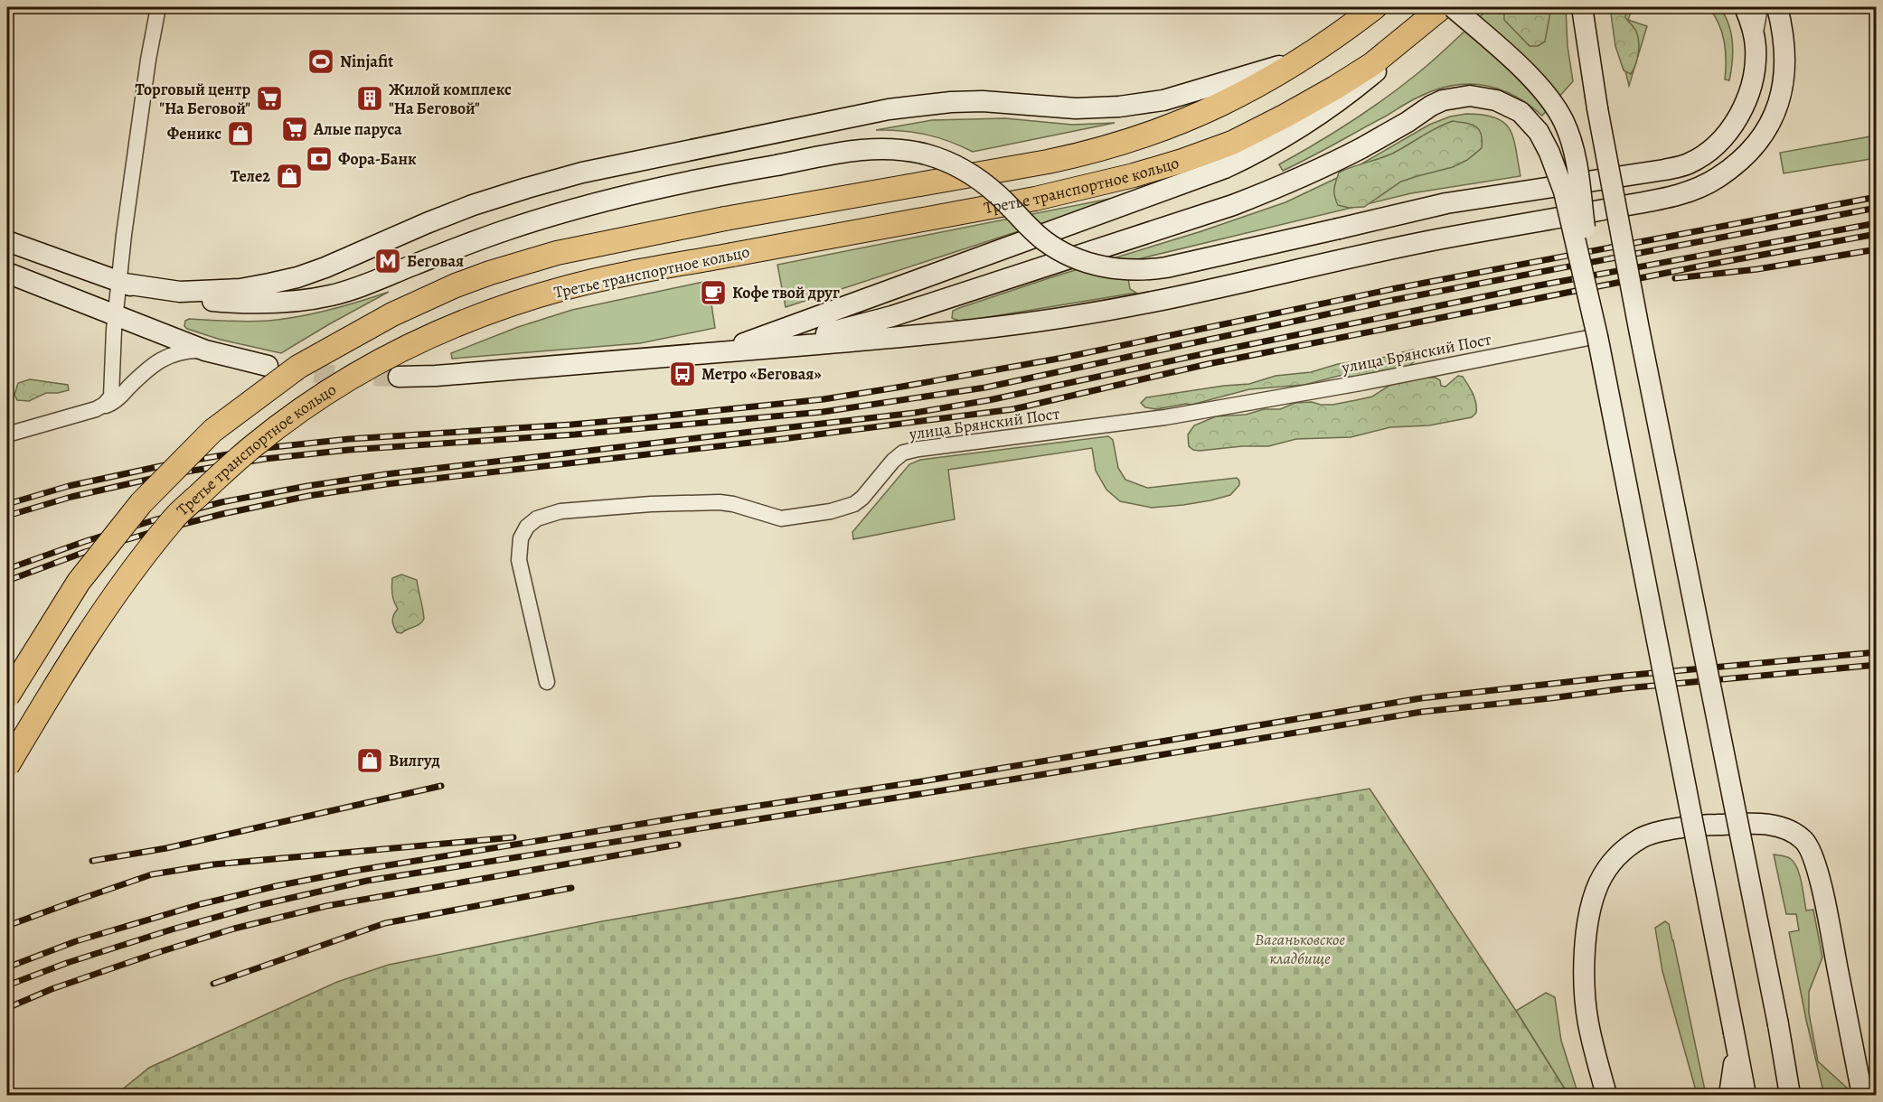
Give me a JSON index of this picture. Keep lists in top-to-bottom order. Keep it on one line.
{"streets":{"main road":["Третье транспортное кольцо"],"street":["улица Брянский Пост"]},"parks":["Ваганьковское кладбище"],"places":{"sports":["Ninjafit"],"supermarket":["Торговый центр \"На Беговой\"","Алые паруса"],"building":["Жилой комплекс \"На Беговой\""],"shop":["Феникс","Теле2","Вилгуд"],"bank":["Фора-Банк"],"metro station":["Беговая"],"cafe":["Кофе твой друг"],"bus stop":["Метро «Беговая»"]}}
